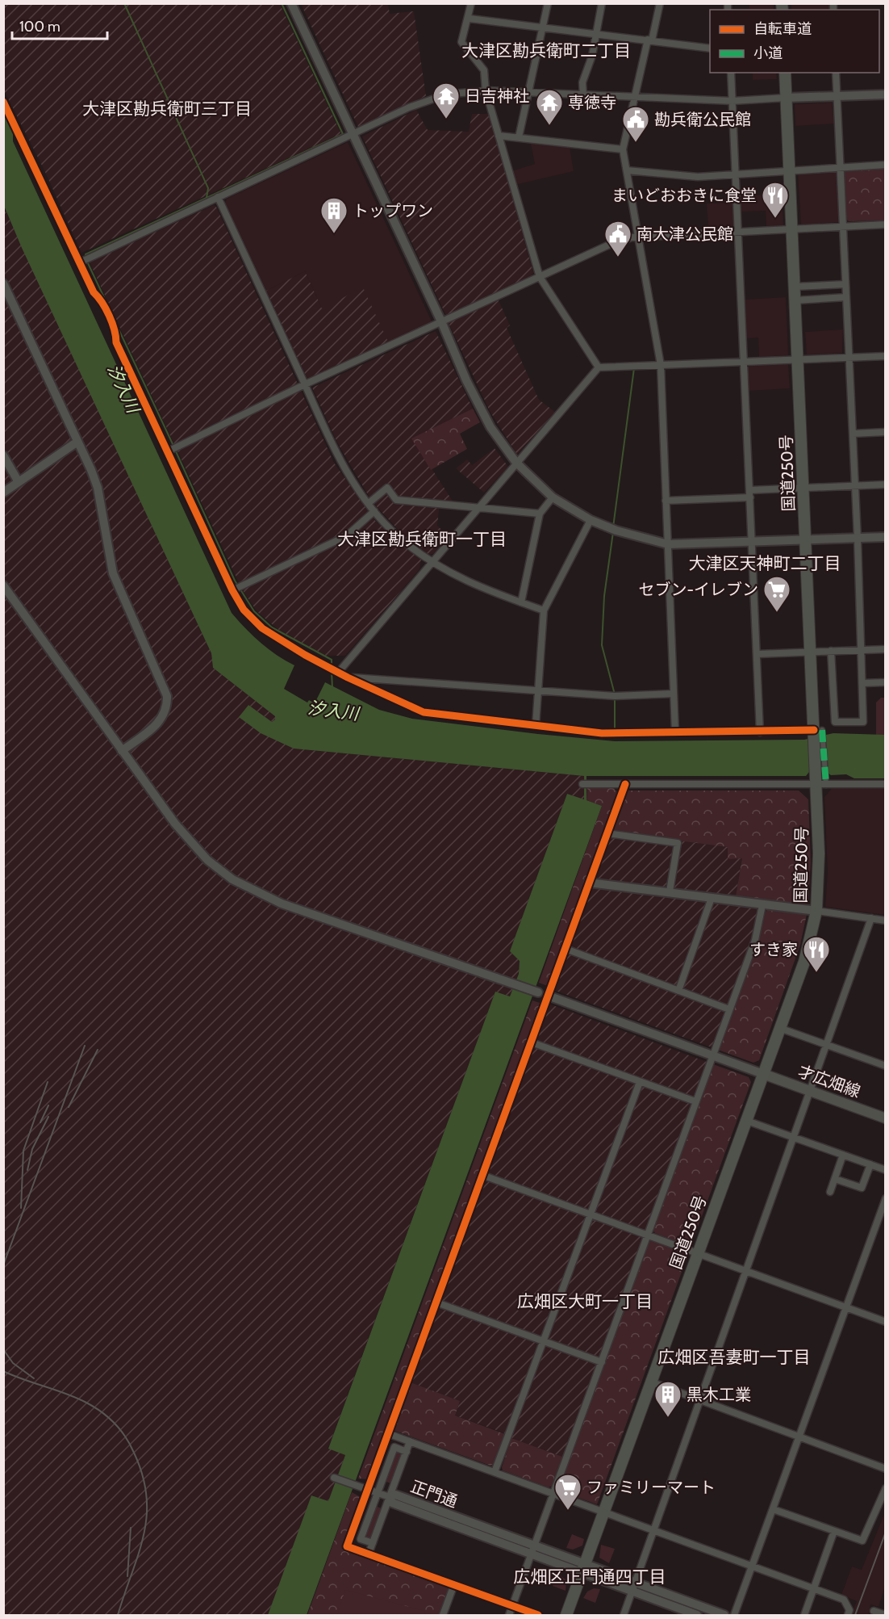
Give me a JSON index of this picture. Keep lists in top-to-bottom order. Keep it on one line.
{"streets":{"highway":["国道250号"],"main road":["才広畑線"],"street":["正門通"]},"crossings":[["国道250号","才広畑線"],["国道250号","正門通"]],"districts":["大津区勘兵衛町二丁目","大津区勘兵衛町三丁目","大津区勘兵衛町一丁目","大津区天神町二丁目","広畑区大町一丁目","広畑区吾妻町一丁目","広畑区正門通四丁目"],"water":["汐入川"],"places":{"temple":["日吉神社","専徳寺"],"public building":["勘兵衛公民館","南大津公民館"],"restaurant":["まいどおおきに食堂","すき家"],"building":["トップワン","黒木工業"],"supermarket":["セブン-イレブン","ファミリーマート"]},"legend":["自転車道","小道"],"scale_bar":"100 m"}
